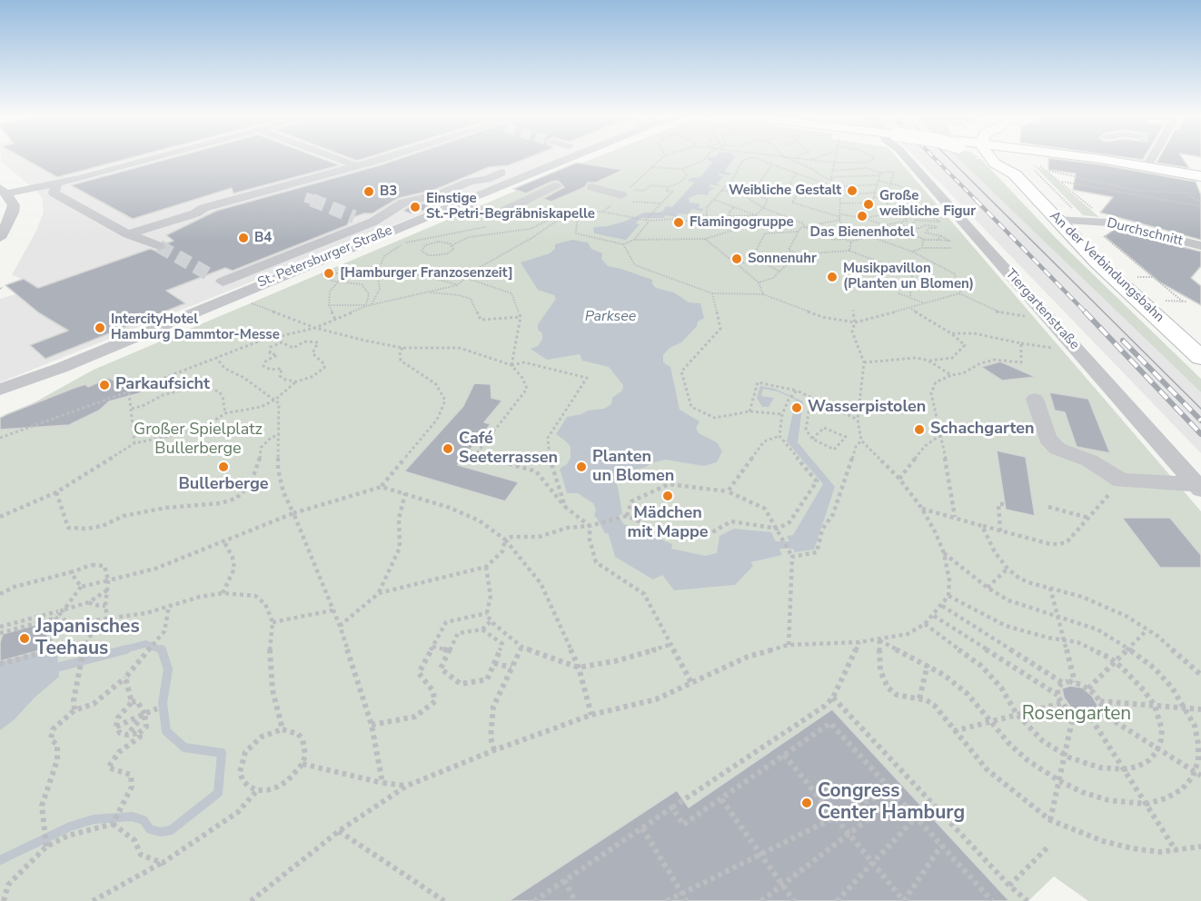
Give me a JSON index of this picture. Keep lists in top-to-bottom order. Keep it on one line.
{"streets":{"main road":["An der Verbindungsbahn"],"street":["Durchschnitt","St. Petersburger Straße","Tiergartenstraße"]},"crossings":[["Durchschnitt","An der Verbindungsbahn"]],"water":["Parksee"],"parks":["Großer Spielplatz Bullerberge","Rosengarten"],"places":["Weibliche Gestalt","B3","Große weibliche Figur","Einstige St.-Petri-Begräbniskapelle","Das Bienenhotel","Flamingogruppe","B4","Sonnenuhr","[Hamburger Franzosenzeit]","Musikpavillon (Planten un Blomen)","IntercityHotel Hamburg Dammtor-Messe","Parkaufsicht","Wasserpistolen","Schachgarten","Café Seeterrassen","Bullerberge","Planten un Blomen","Mädchen mit Mappe","Japanisches Teehaus","Congress Center Hamburg"]}
